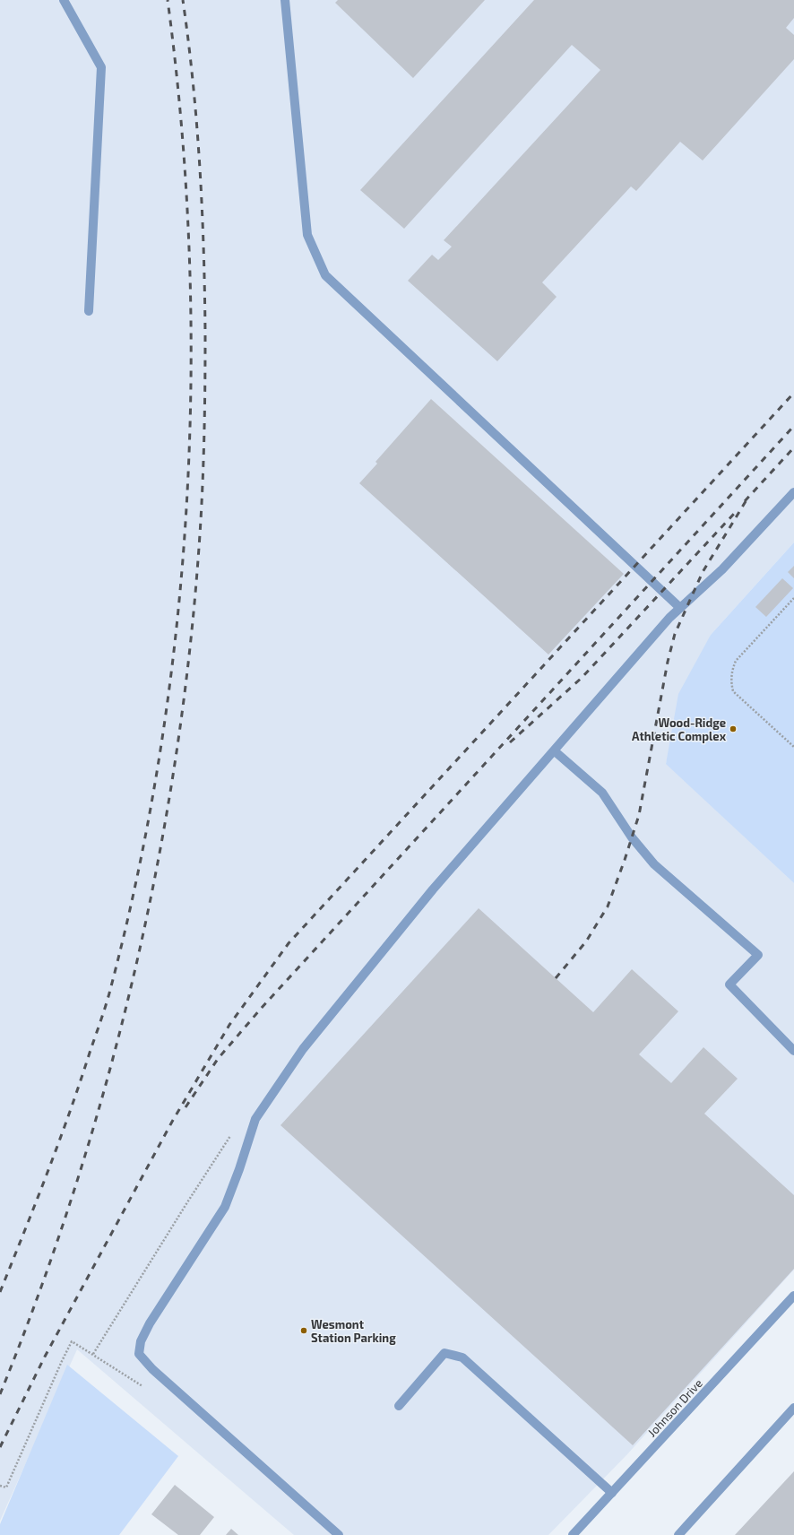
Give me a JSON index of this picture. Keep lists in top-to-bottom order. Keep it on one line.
{"streets":{"street":["Johnson Drive"]},"places":["Wood-Ridge Athletic Complex","Wesmont Station Parking"]}
